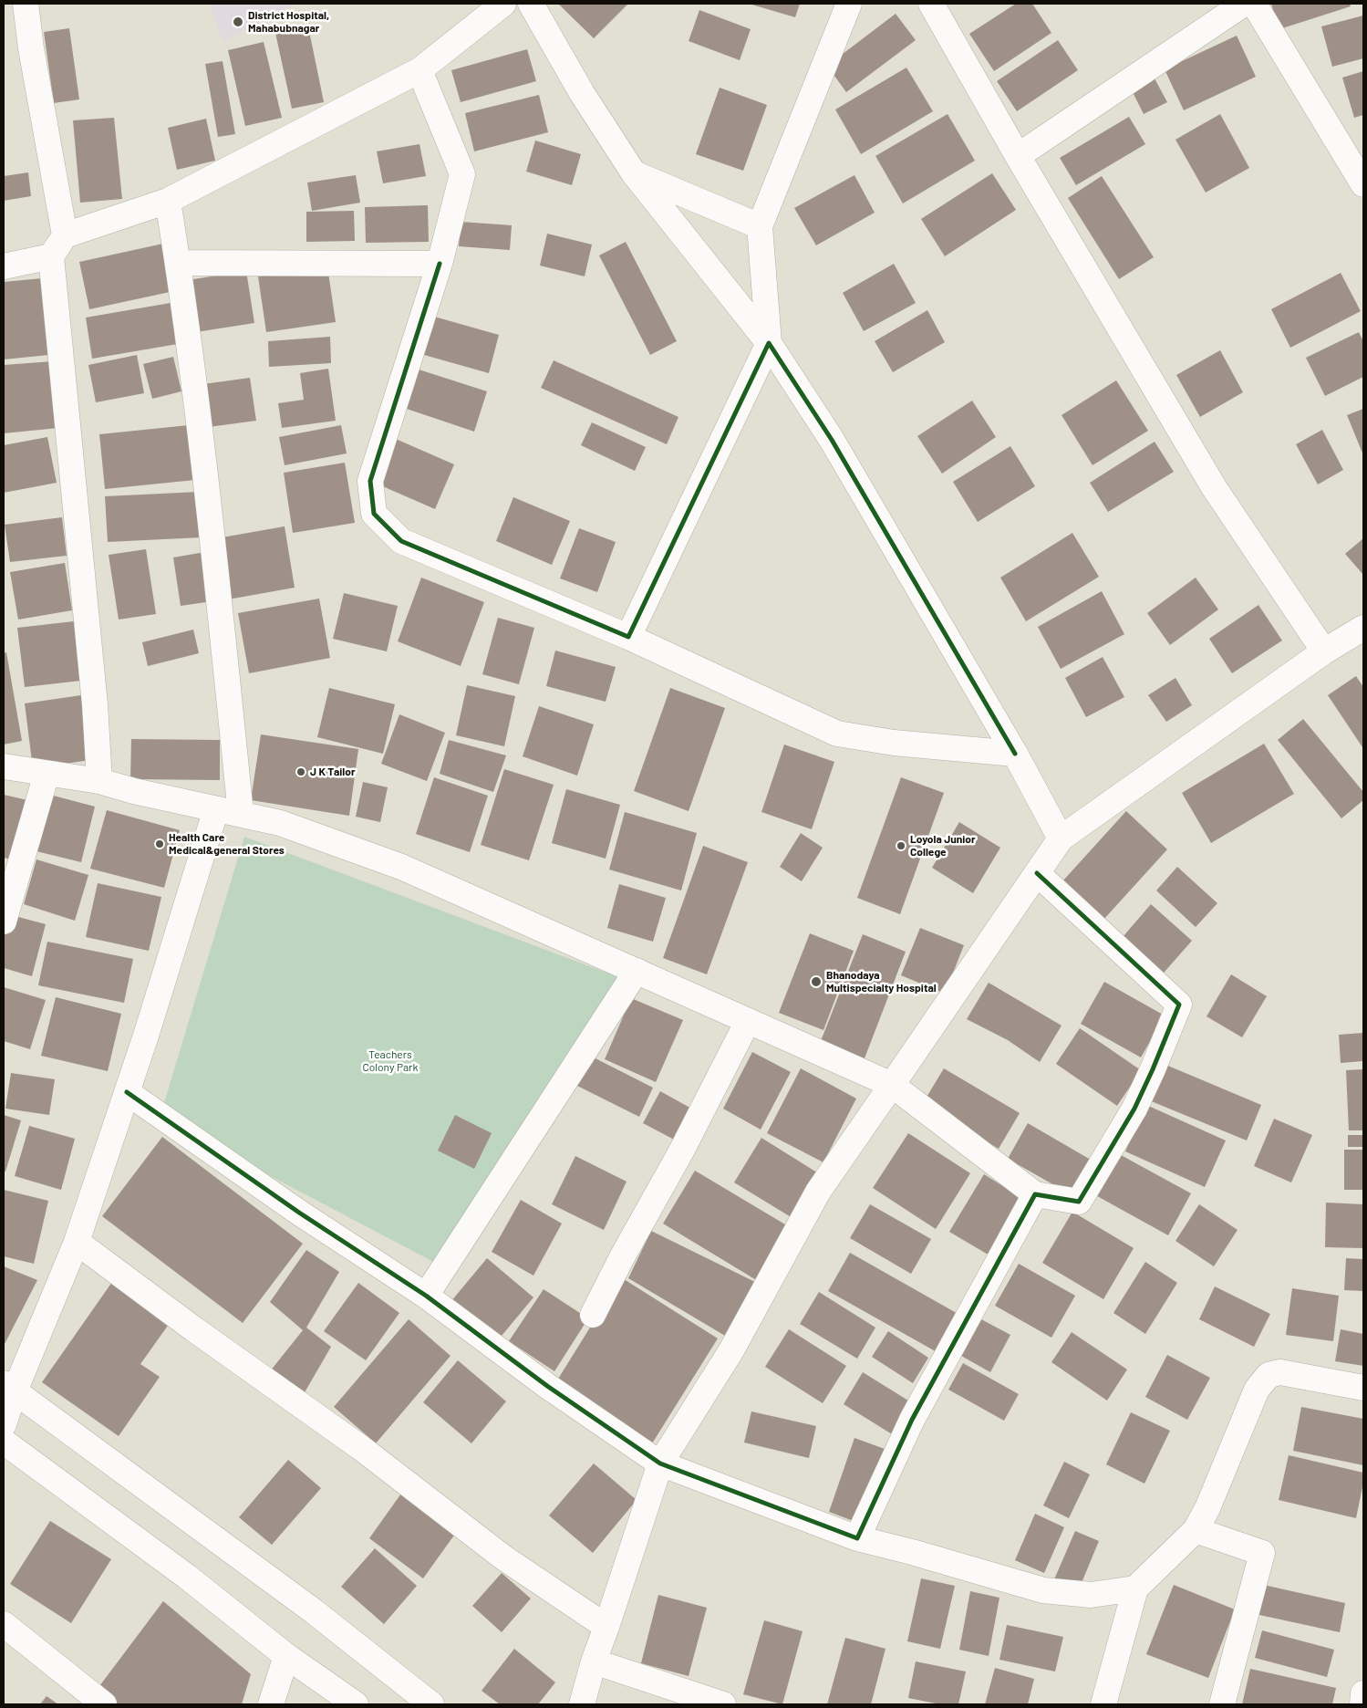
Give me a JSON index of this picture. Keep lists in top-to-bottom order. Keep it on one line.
{"parks":["Teachers Colony Park"],"places":["District Hospital, Mahabubnagar","J K Tailor","Health Care Medical&general Stores","Loyola Junior College","Bhanodaya Multispecialty Hospital"]}
